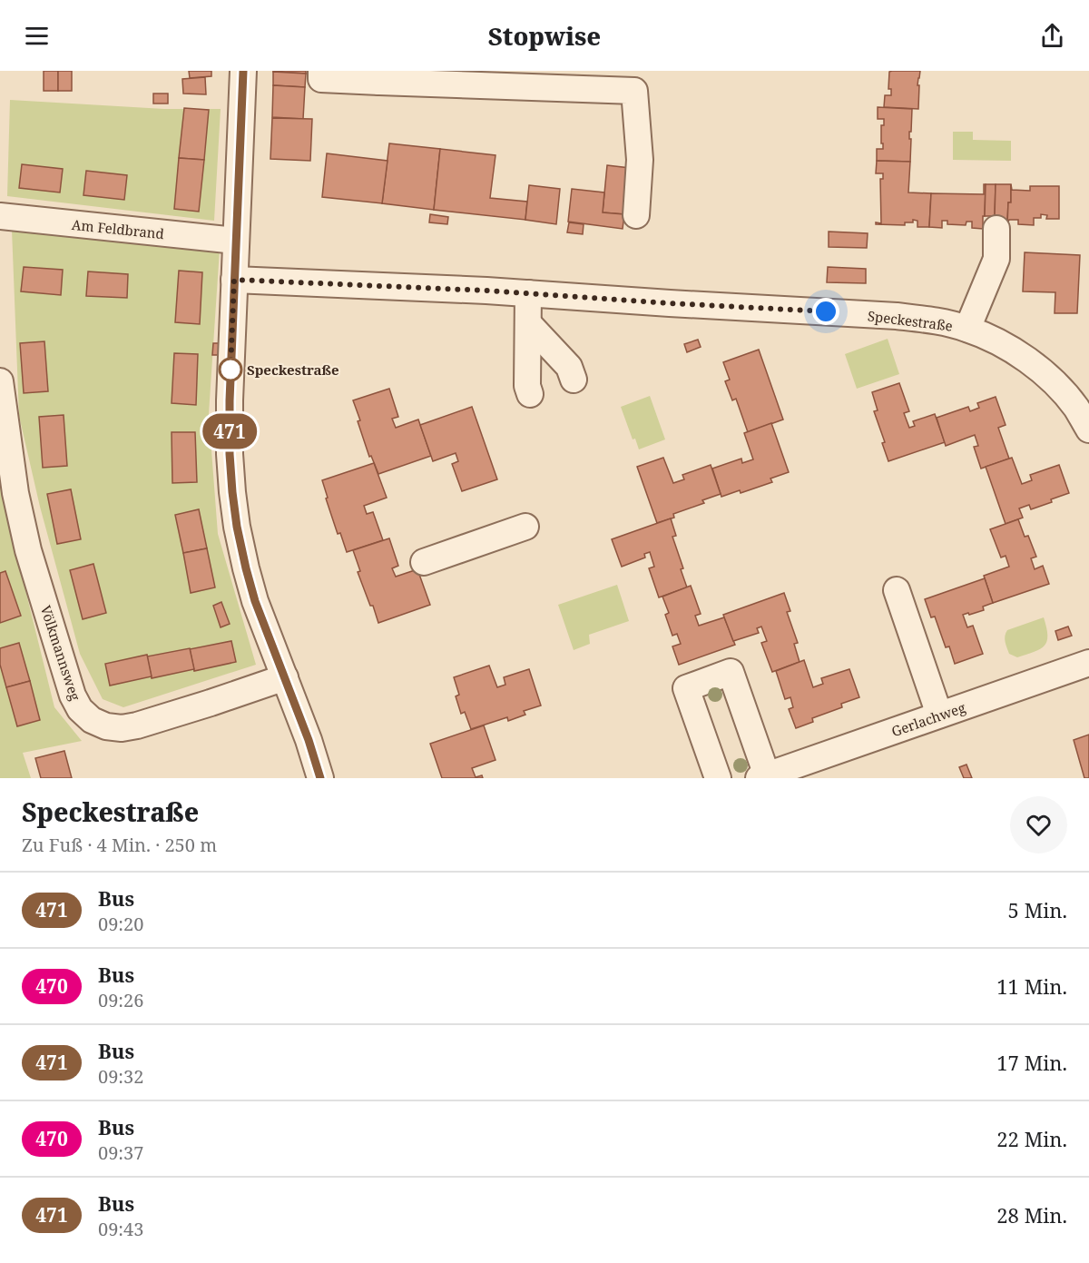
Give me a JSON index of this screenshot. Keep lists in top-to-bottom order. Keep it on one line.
{"streets":{"street":["Am Feldbrand","Speckestraße","Völkmannsweg","Gerlachweg"]},"places":["Speckestraße"],"lines":["bus line 471"],"page":{"header":"Stopwise","on_map":"471","heading":["Speckestraße","Zu Fuß · 4 Min. · 250 m"],"list":[{"mark":"471","name":"Bus","note":"09:20","value":"5 Min."},{"mark":"470","name":"Bus","note":"09:26","value":"11 Min."},{"mark":"471","name":"Bus","note":"09:32","value":"17 Min."},{"mark":"470","name":"Bus","note":"09:37","value":"22 Min."},{"mark":"471","name":"Bus","note":"09:43","value":"28 Min."}]}}
